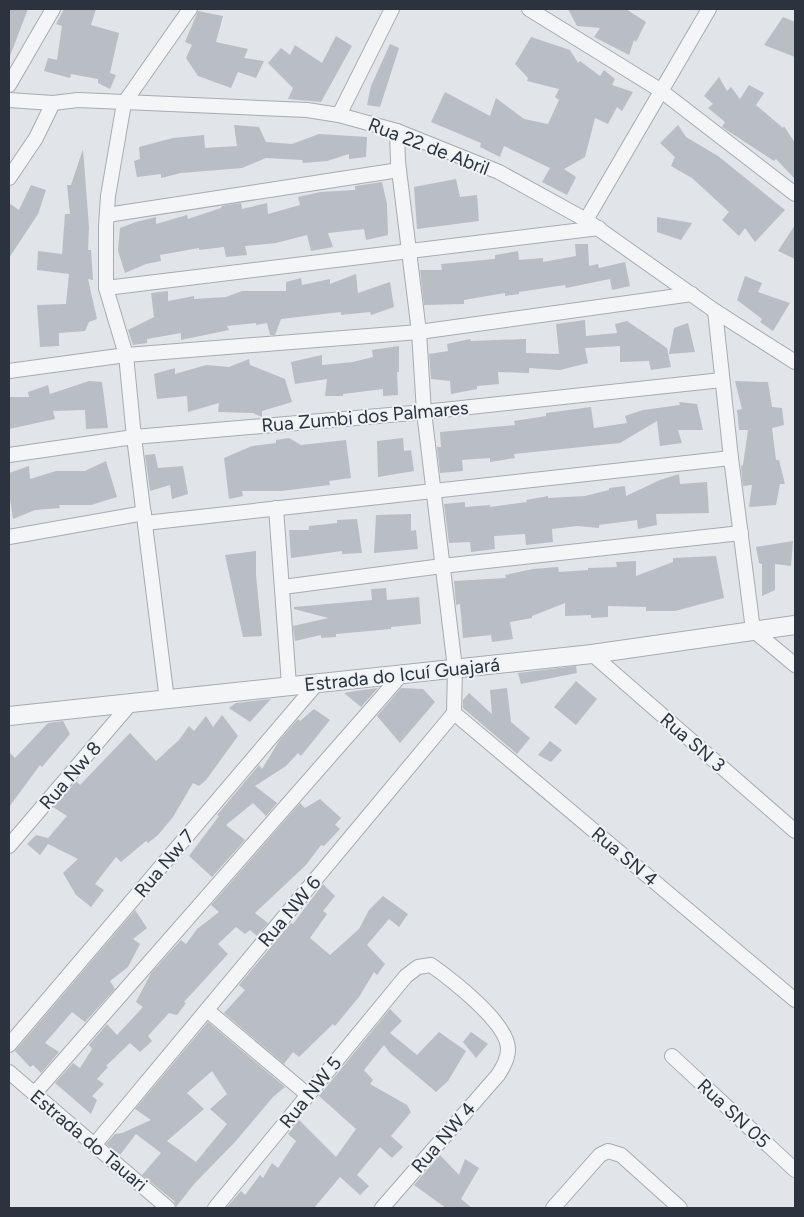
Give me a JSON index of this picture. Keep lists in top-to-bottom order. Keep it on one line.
{"streets":{"street":["Rua 22 de Abril","Rua Zumbi dos Palmares","Estrada do Icuí Guajará","Rua SN 3","Rua Nw 8","Rua SN 4","Rua Nw 7","Rua NW 6","Rua NW 5","Rua SN 05","Rua NW 4","Estrada do Tauari"]},"crossings":[["Estrada do Icuí Guajará","Rua SN 3"],["Estrada do Icuí Guajará","Rua Nw 8"],["Estrada do Icuí Guajará","Rua Nw 7"],["Rua SN 4","Rua NW 6"],["Rua NW 6","Estrada do Tauari"],["Rua NW 5","Rua NW 4"]]}
